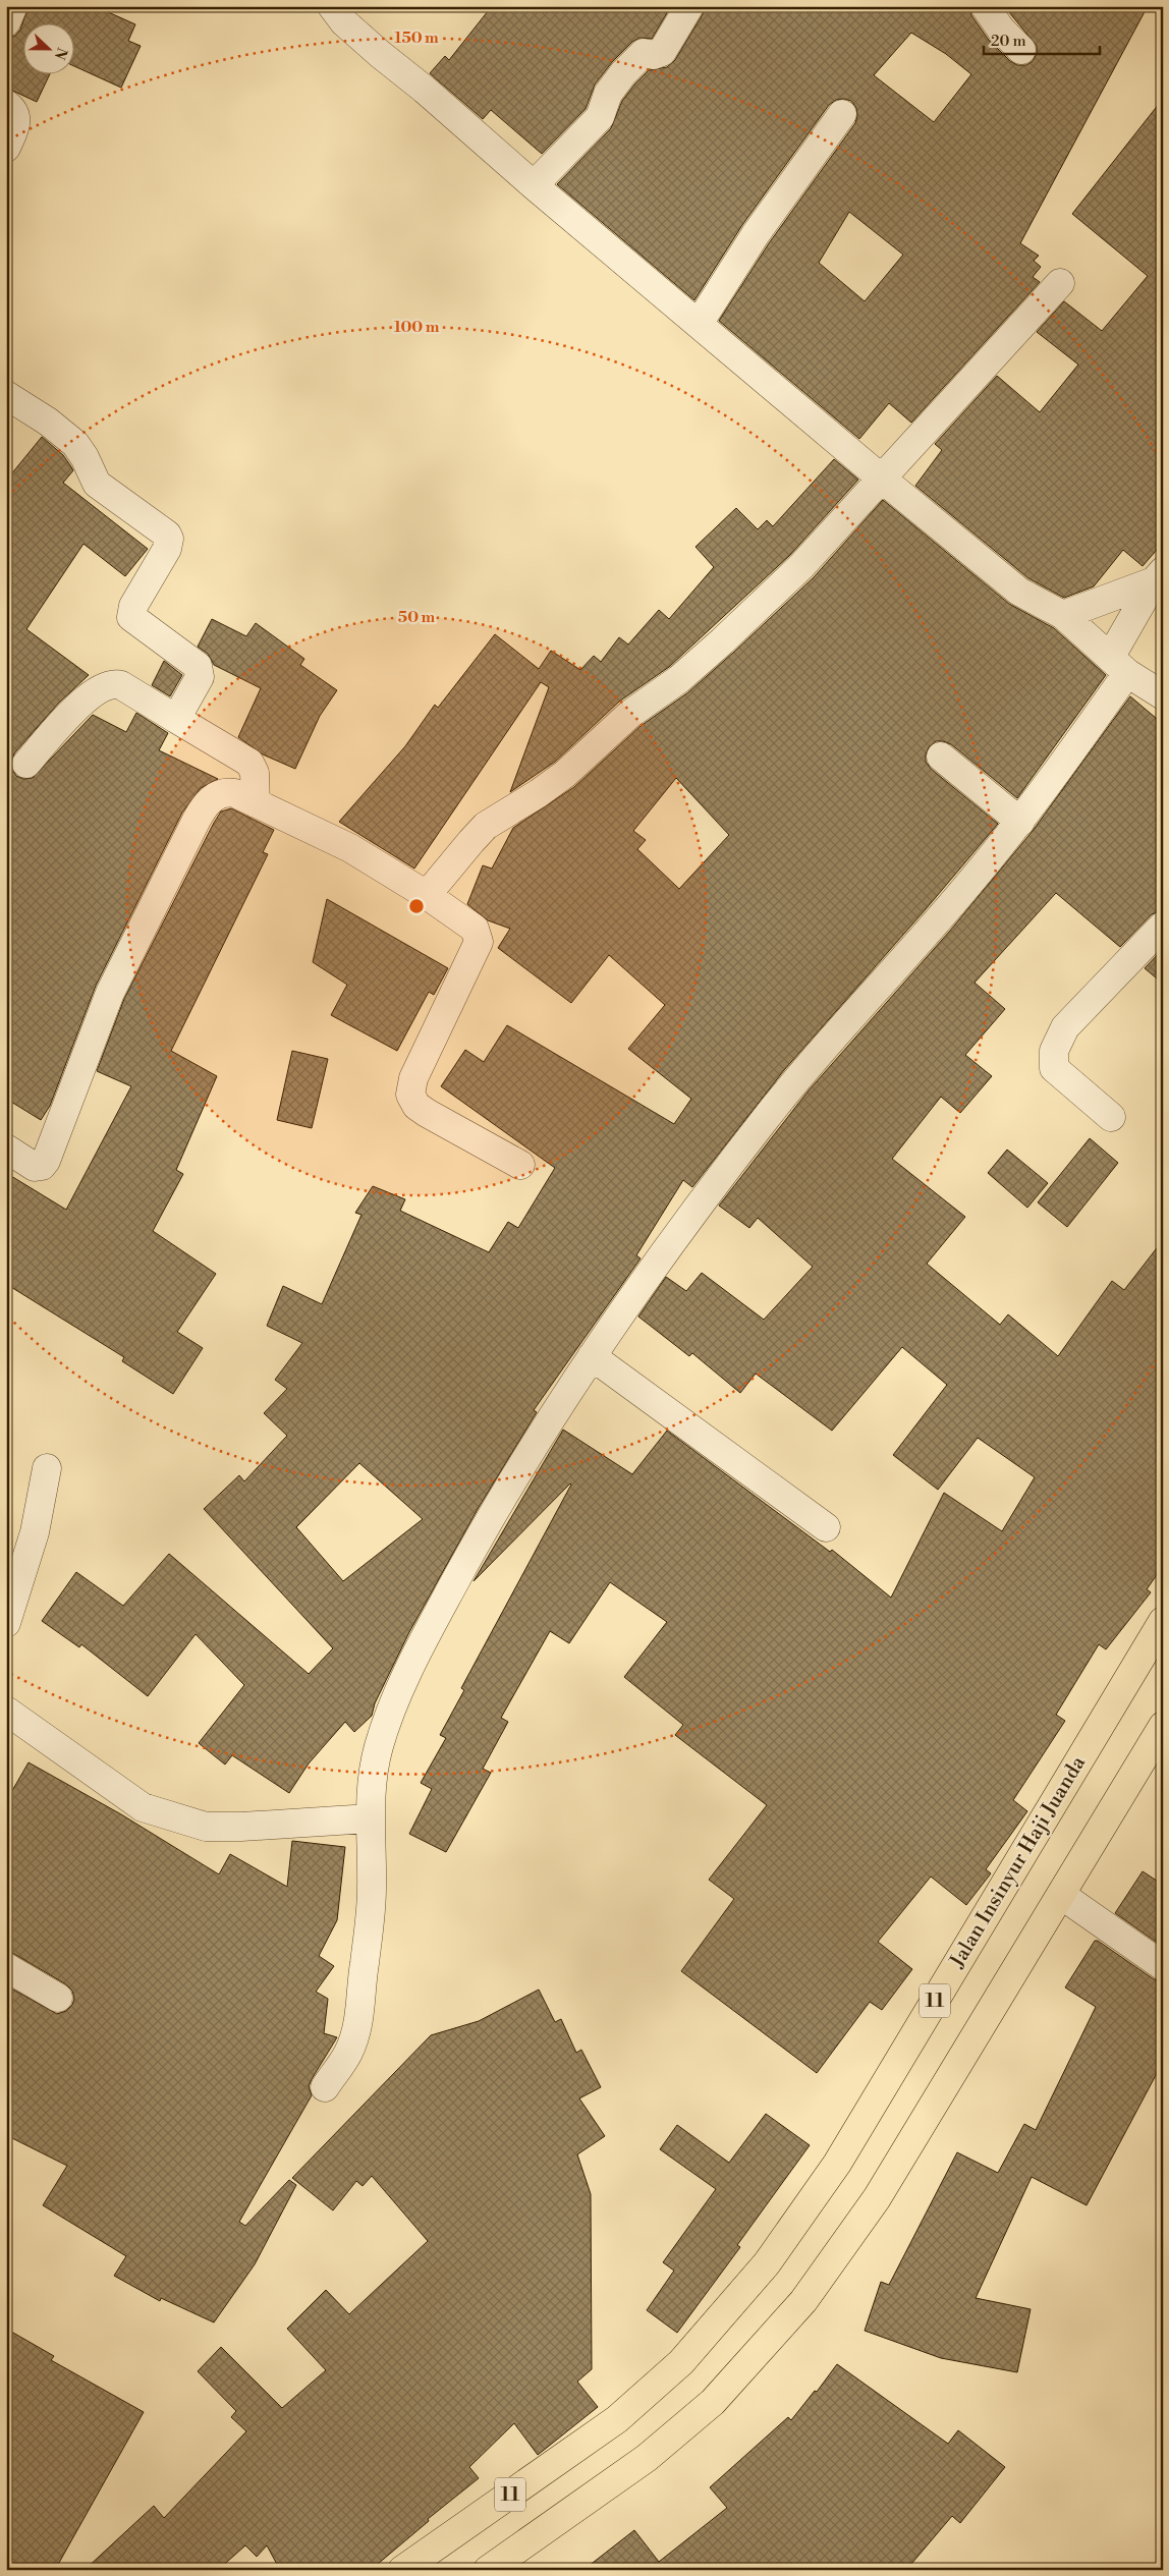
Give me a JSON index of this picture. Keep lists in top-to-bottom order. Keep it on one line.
{"streets":{"highway":["Jalan Insinyur Haji Juanda","11"]},"scale_bar":"20 m","north":"right","rings":["150 m","100 m","50 m"]}
